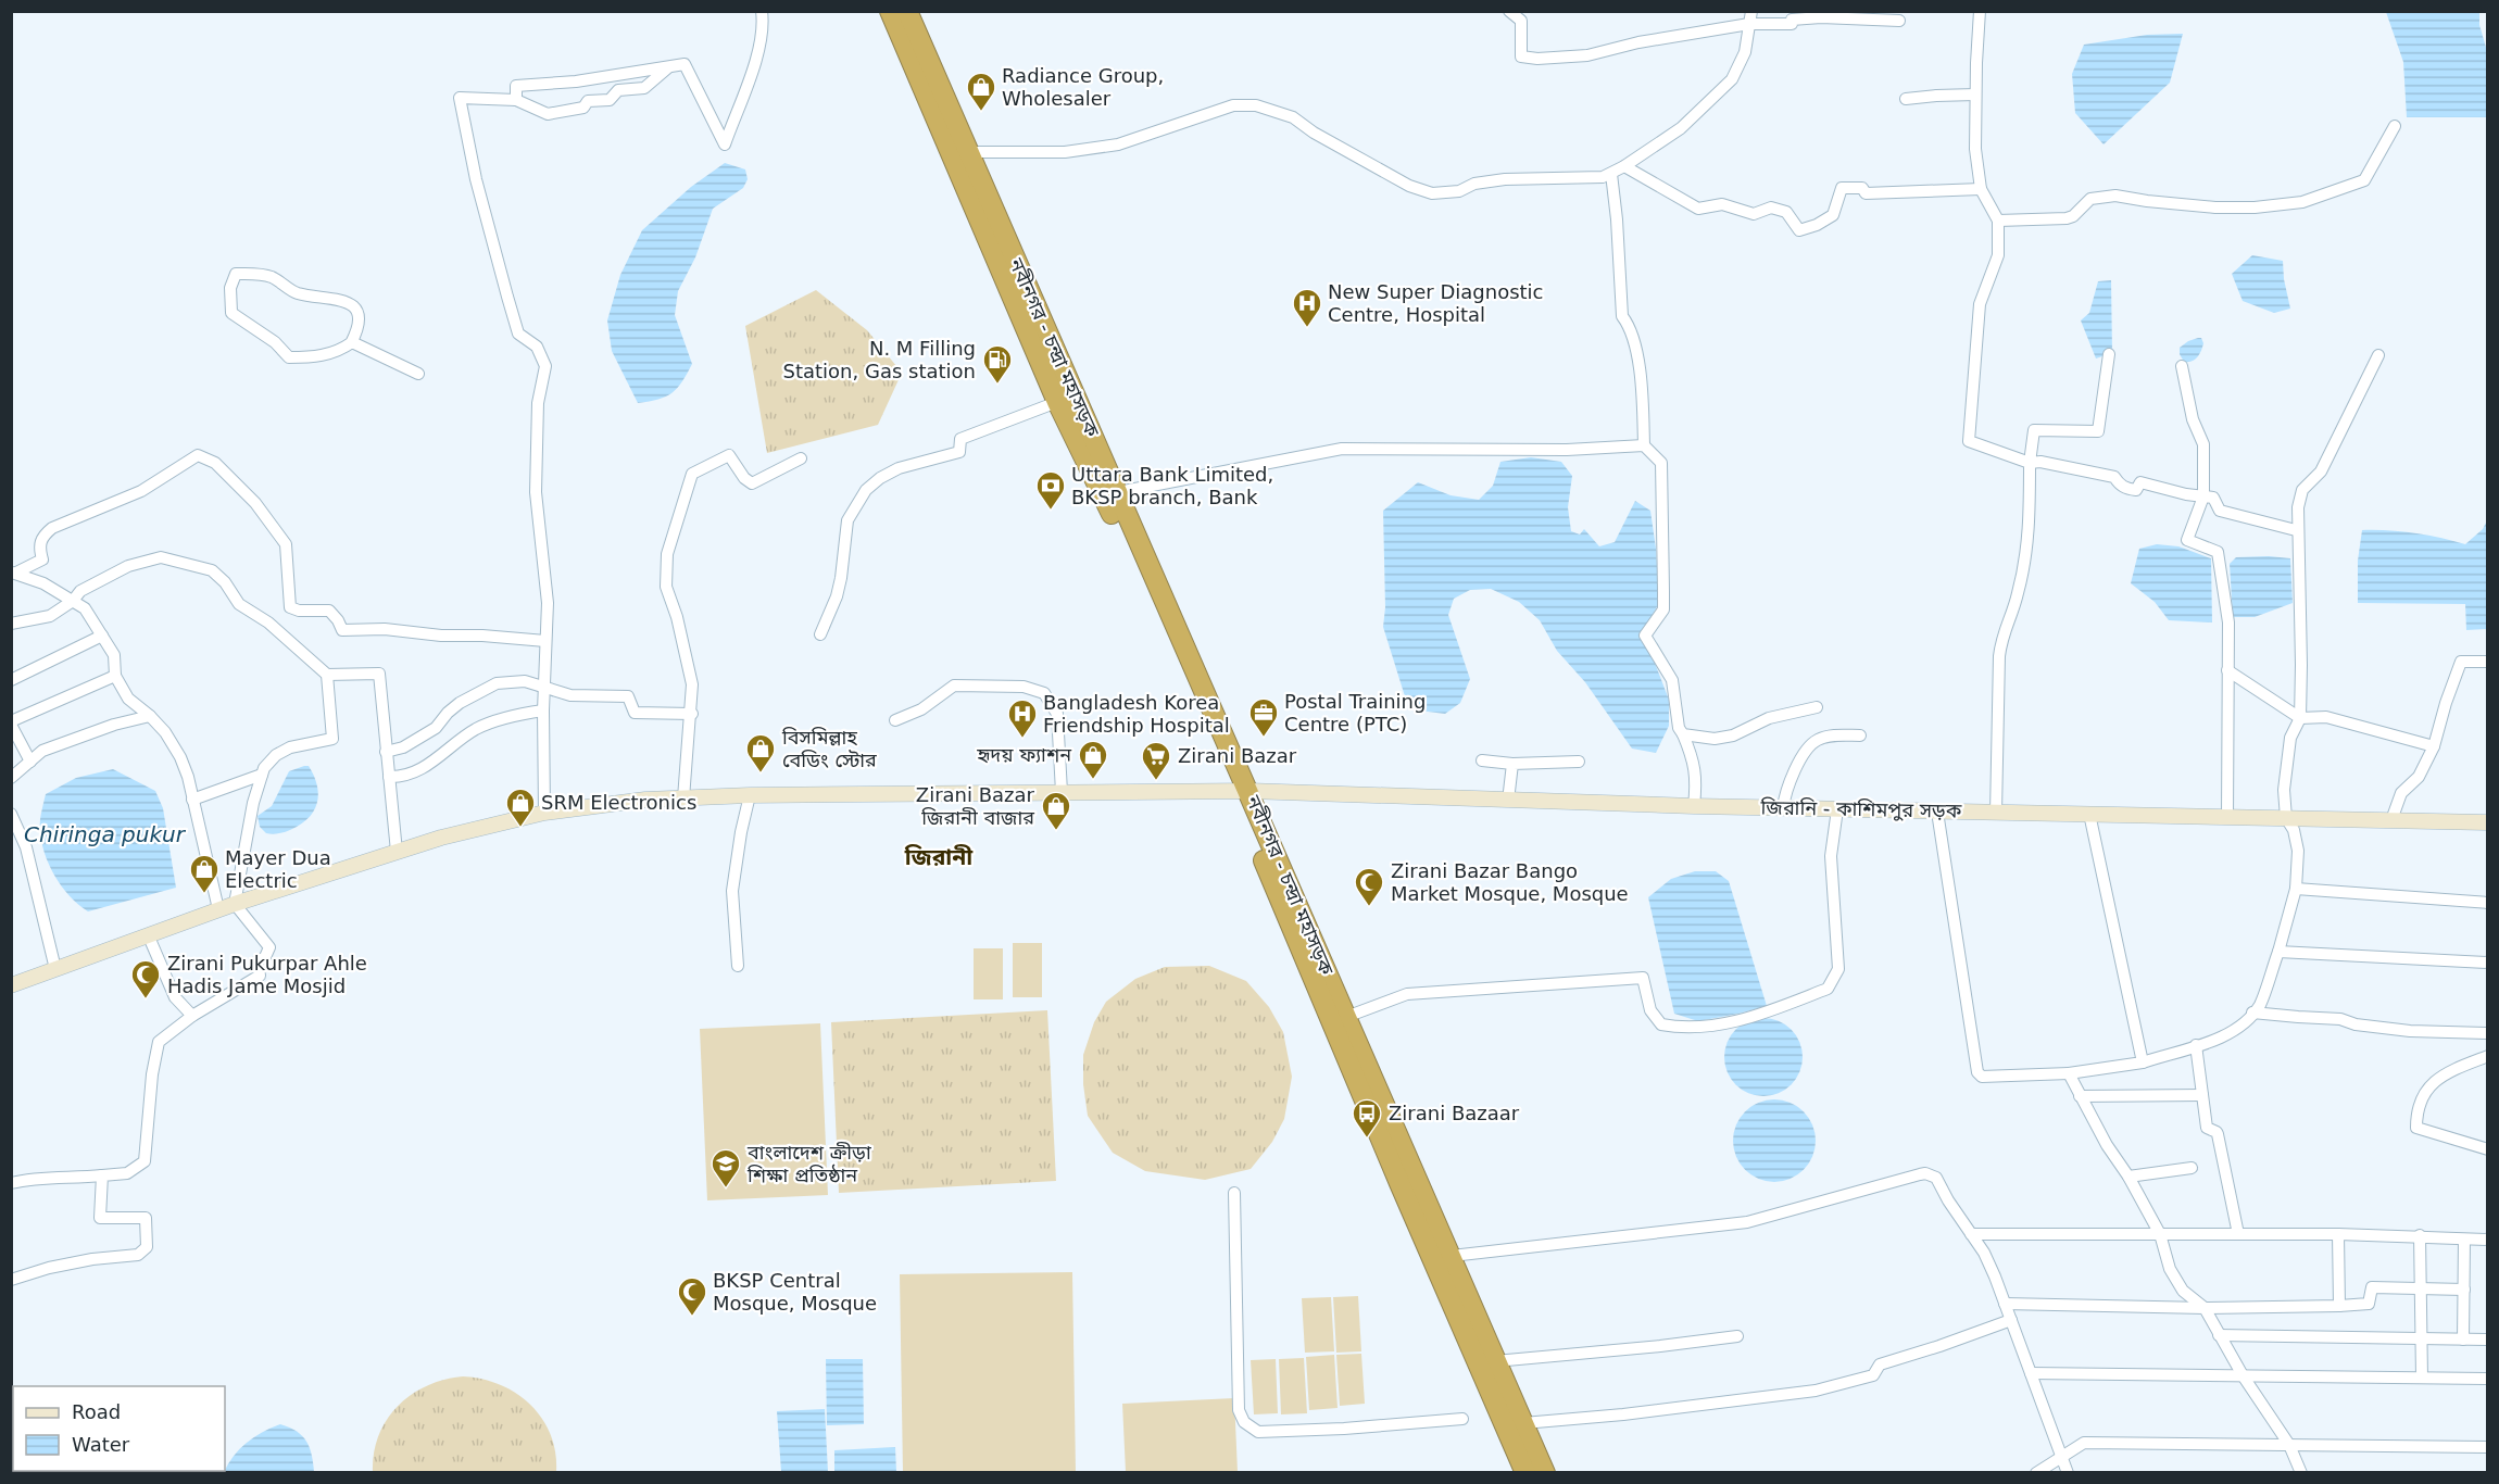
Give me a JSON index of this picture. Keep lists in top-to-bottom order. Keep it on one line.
{"streets":{"highway":["নবীনগর - চন্দ্রা মহাসড়ক"],"street":["জিরানি - কাশিমপুর সড়ক"]},"crossings":[["নবীনগর - চন্দ্রা মহাসড়ক","জিরানি - কাশিমপুর সড়ক"]],"districts":["জিরানী"],"water":["Chiringa pukur"],"places":{"shop":["Radiance Group, Wholesaler","বিসমিল্লাহ বেডিং স্টোর","হৃদয় ফ্যাশন","SRM Electronics","Zirani Bazar জিরানী বাজার","Mayer Dua Electric"],"hospital":["New Super Diagnostic Centre, Hospital","Bangladesh Korea Friendship Hospital"],"fuel station":["N. M Filling Station, Gas station"],"bank":["Uttara Bank Limited, BKSP branch, Bank"],"office":["Postal Training Centre (PTC)"],"supermarket":["Zirani Bazar"],"mosque":["Zirani Bazar Bango Market Mosque, Mosque","Zirani Pukurpar Ahle Hadis Jame Mosjid","BKSP Central Mosque, Mosque"],"bus stop":["Zirani Bazaar"],"school or university":["বাংলাদেশ ক্রীড়া শিক্ষা প্রতিষ্ঠান"]},"legend":["Road","Water"]}
